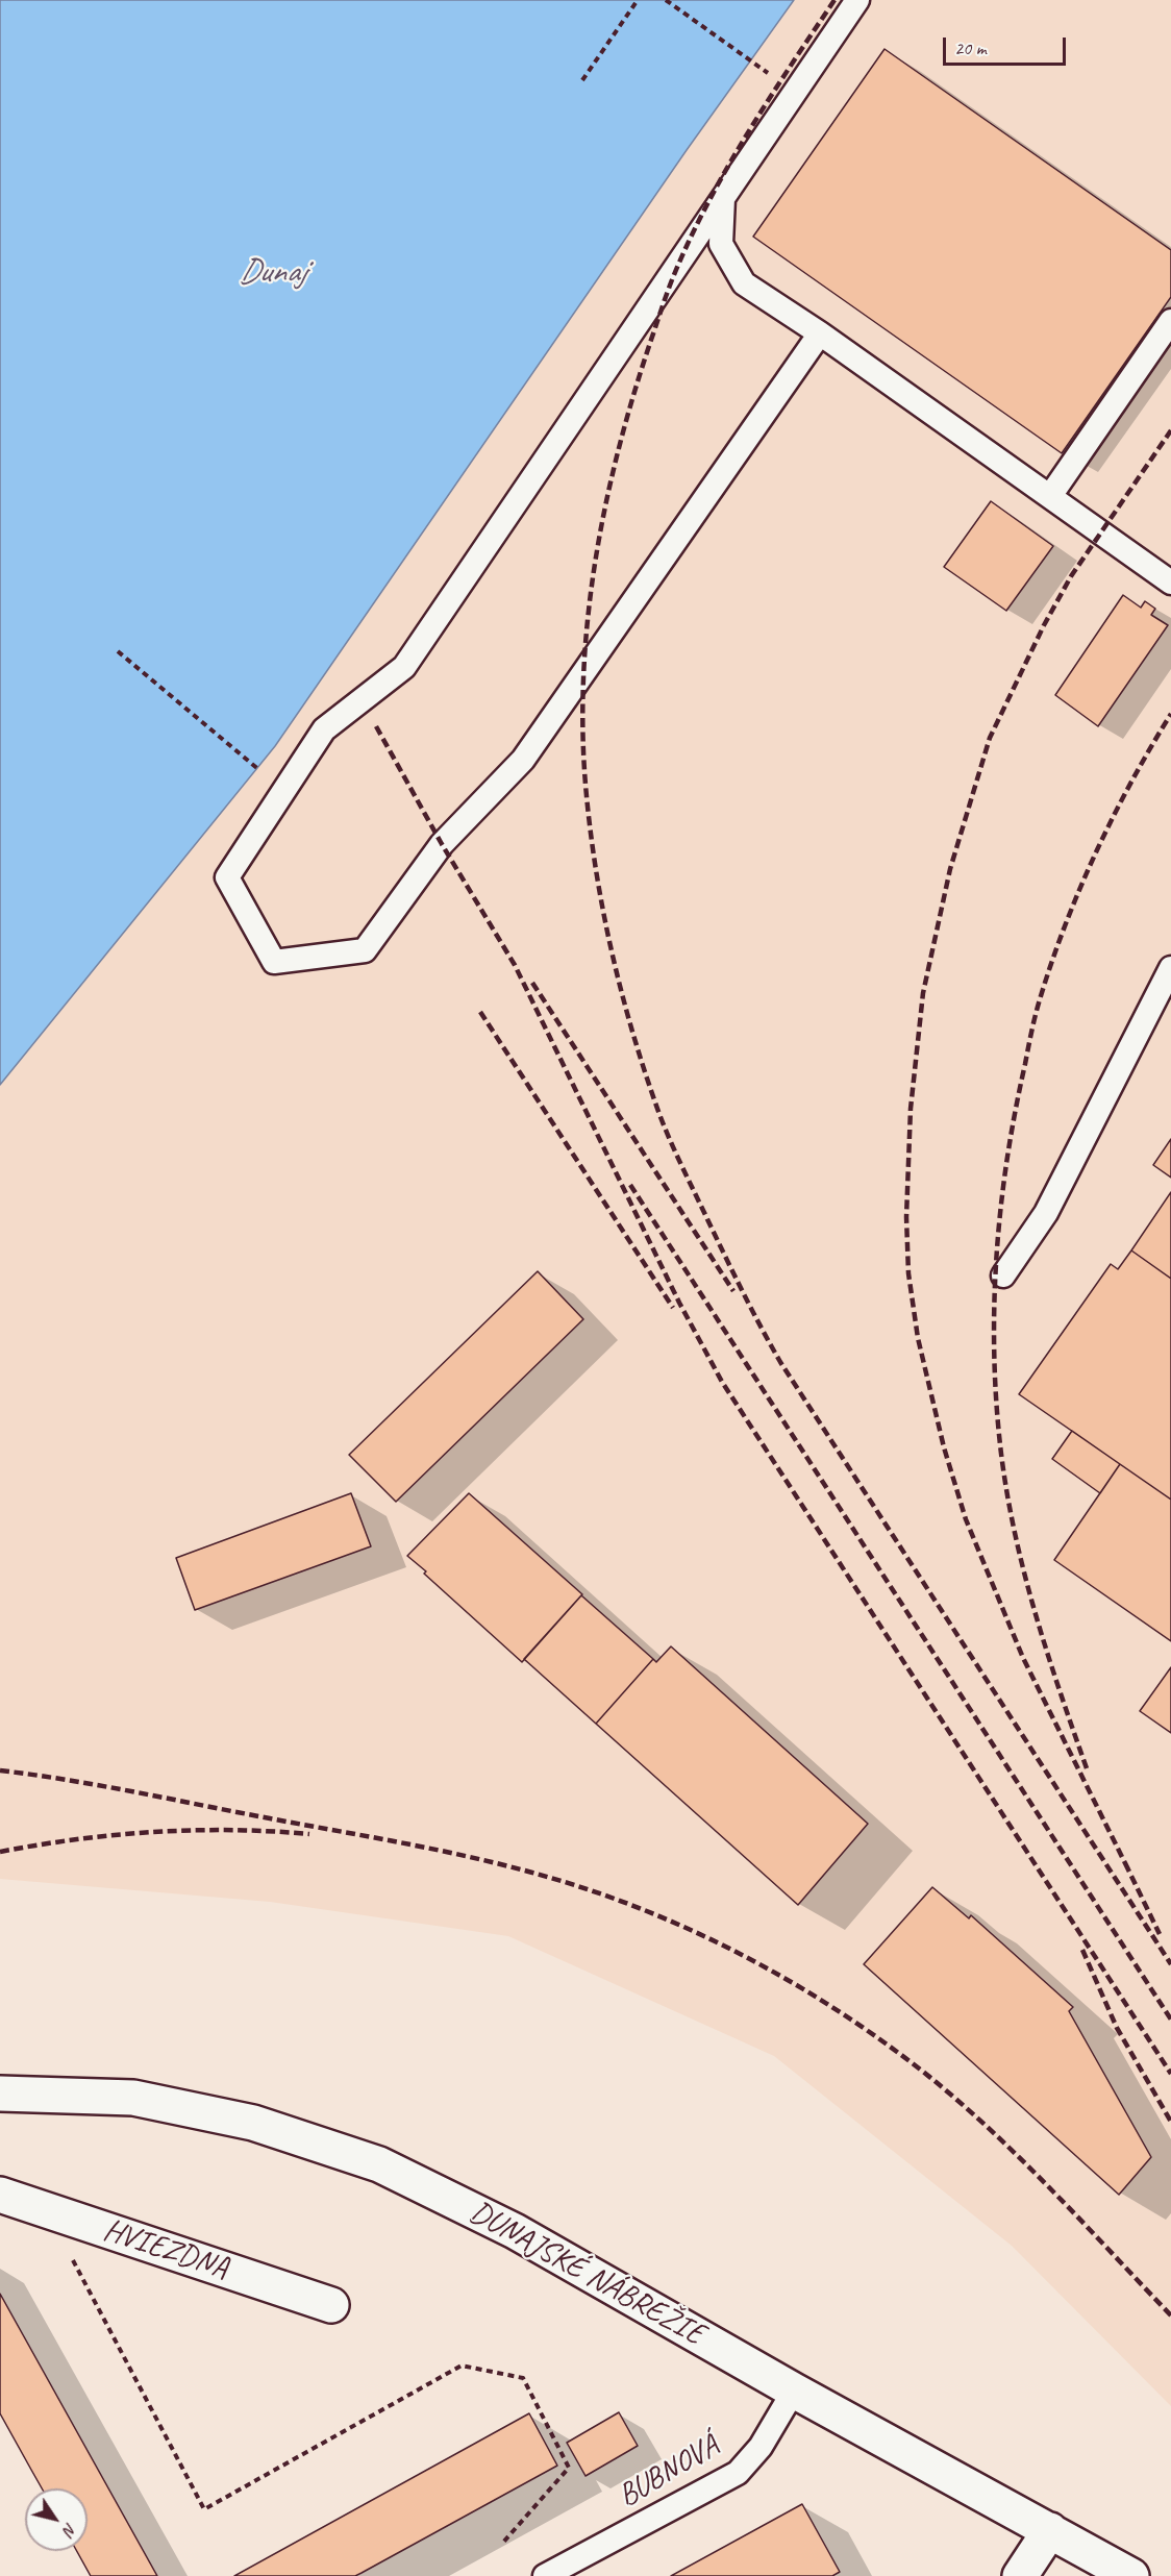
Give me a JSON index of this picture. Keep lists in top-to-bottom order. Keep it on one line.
{"streets":{"street":["HVIEZDNA","DUNAJSKÉ NÁBREŽIE"],"lane":["BUBNOVÁ"]},"crossings":[["DUNAJSKÉ NÁBREŽIE","BUBNOVÁ"]],"water":["Dunaj"],"scale_bar":"20 m","north":"bottom right"}
